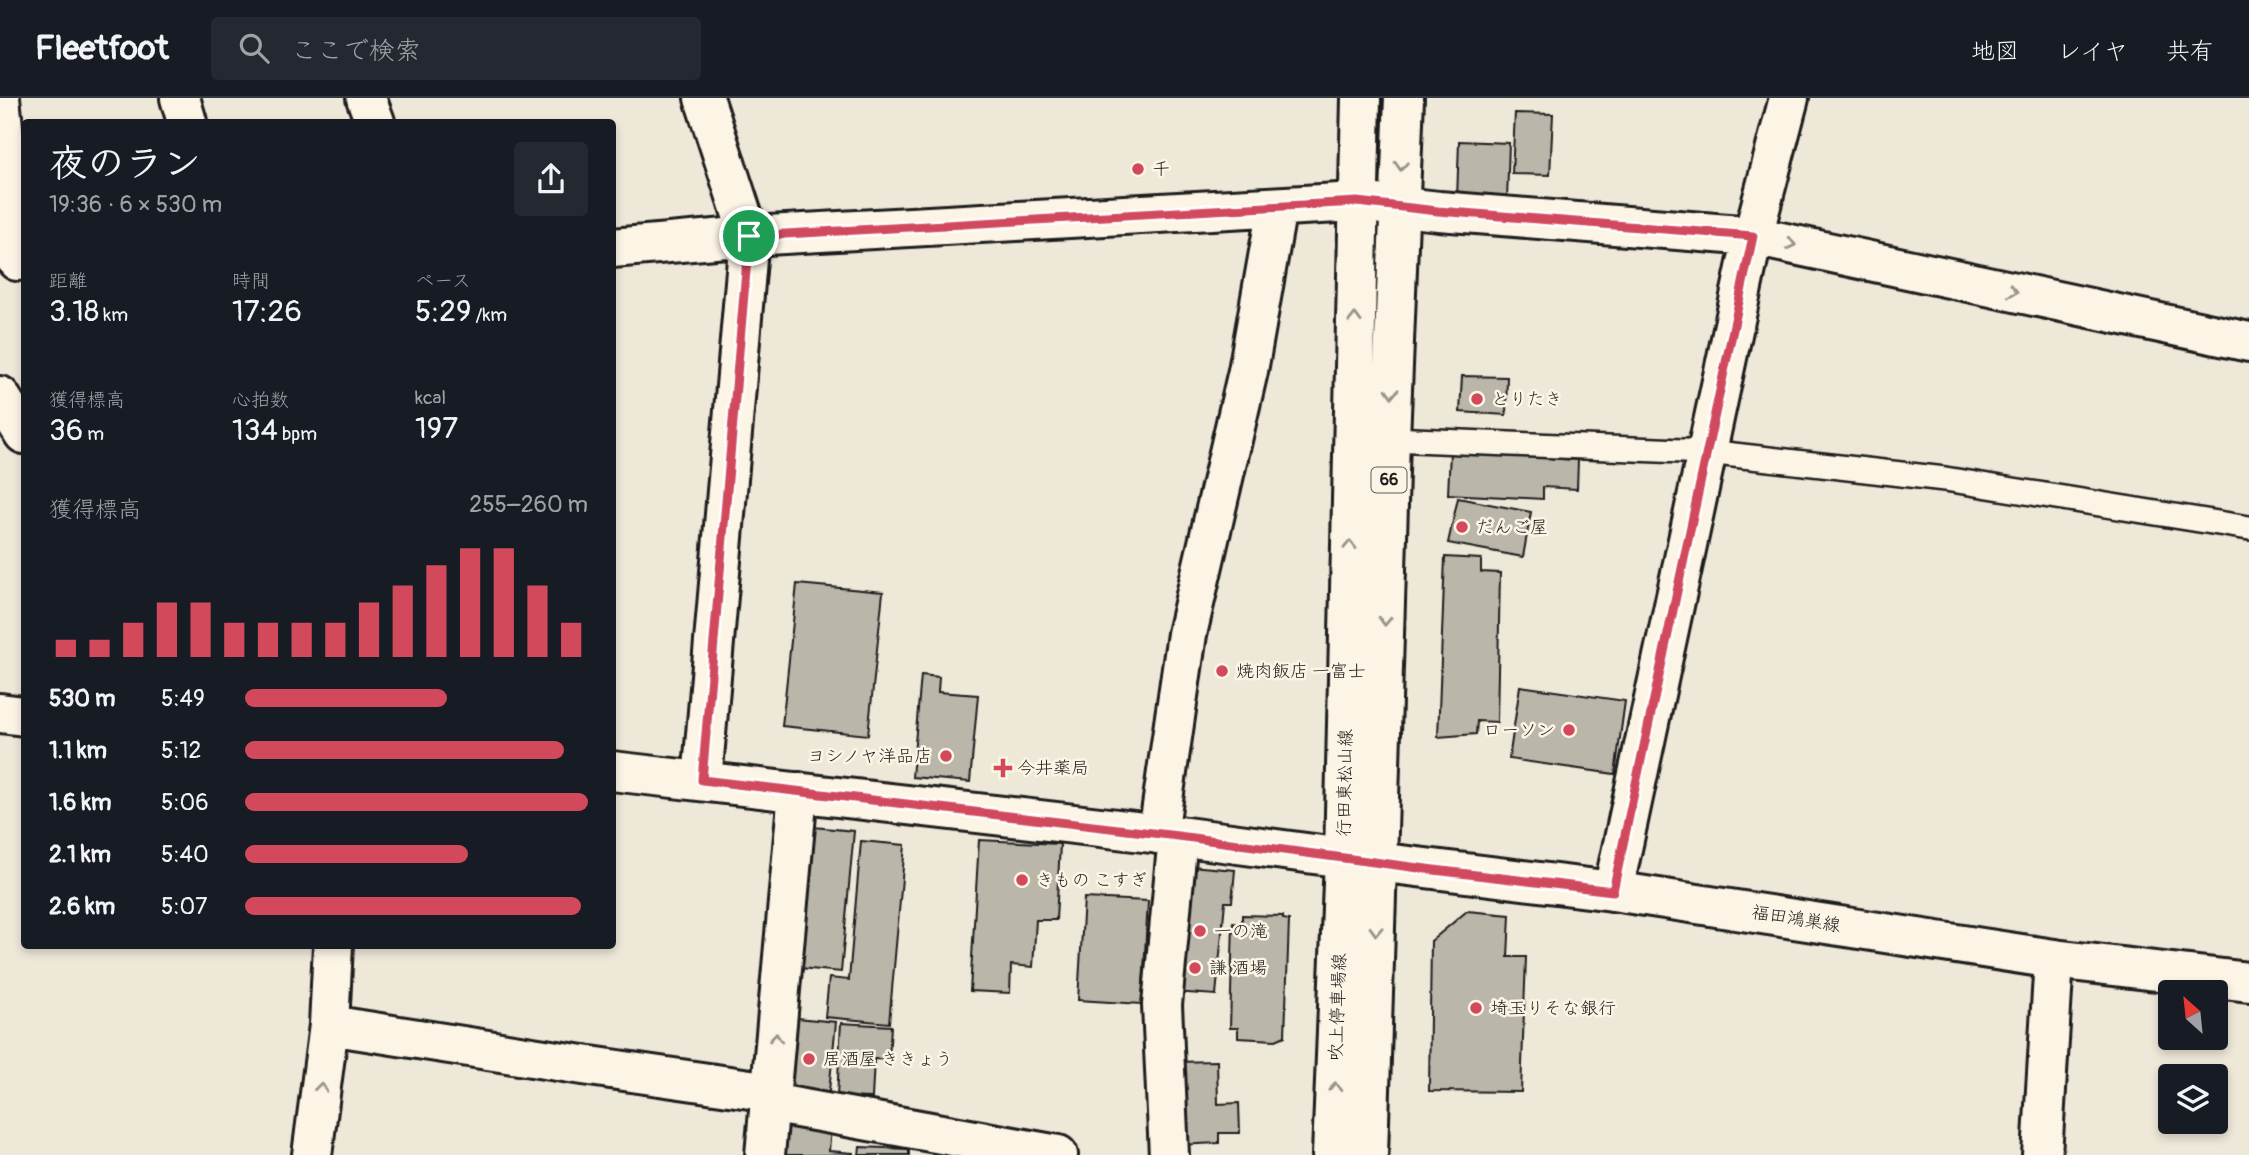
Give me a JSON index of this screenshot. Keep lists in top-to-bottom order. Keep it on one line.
{"streets":{"street":["66","行田東松山線","福田鴻巣線","吹上停車場線"]},"crossings":[["行田東松山線","福田鴻巣線"],["行田東松山線","吹上停車場線"],["福田鴻巣線","吹上停車場線"]],"places":{"other":["千","とりたき","だんご屋","焼肉飯店 一富士","ローソン","ヨシノヤ洋品店","きもの こすぎ","一の滝","謙 酒場","埼玉りそな銀行","居酒屋 ききょう"],"health":["今井薬局"]},"north":"top left","page":{"header":"Fleetfoot","search":"ここで検索","nav":["地図","レイヤ","共有"],"heading":["夜のラン","19:36 · 6 × 530 m"],"stats":[["距離","3.18 km"],["時間","17:26"],["ペース","5:29 /km"],["獲得標高","36 m"],["心拍数","134 bpm"],["kcal","197"]],"chart":["獲得標高","255–260 m"],"list":[{"name":"530 m","note":"5:49"},{"name":"1.1 km","note":"5:12"},{"name":"1.6 km","note":"5:06"},{"name":"2.1 km","note":"5:40"},{"name":"2.6 km","note":"5:07"}]}}
